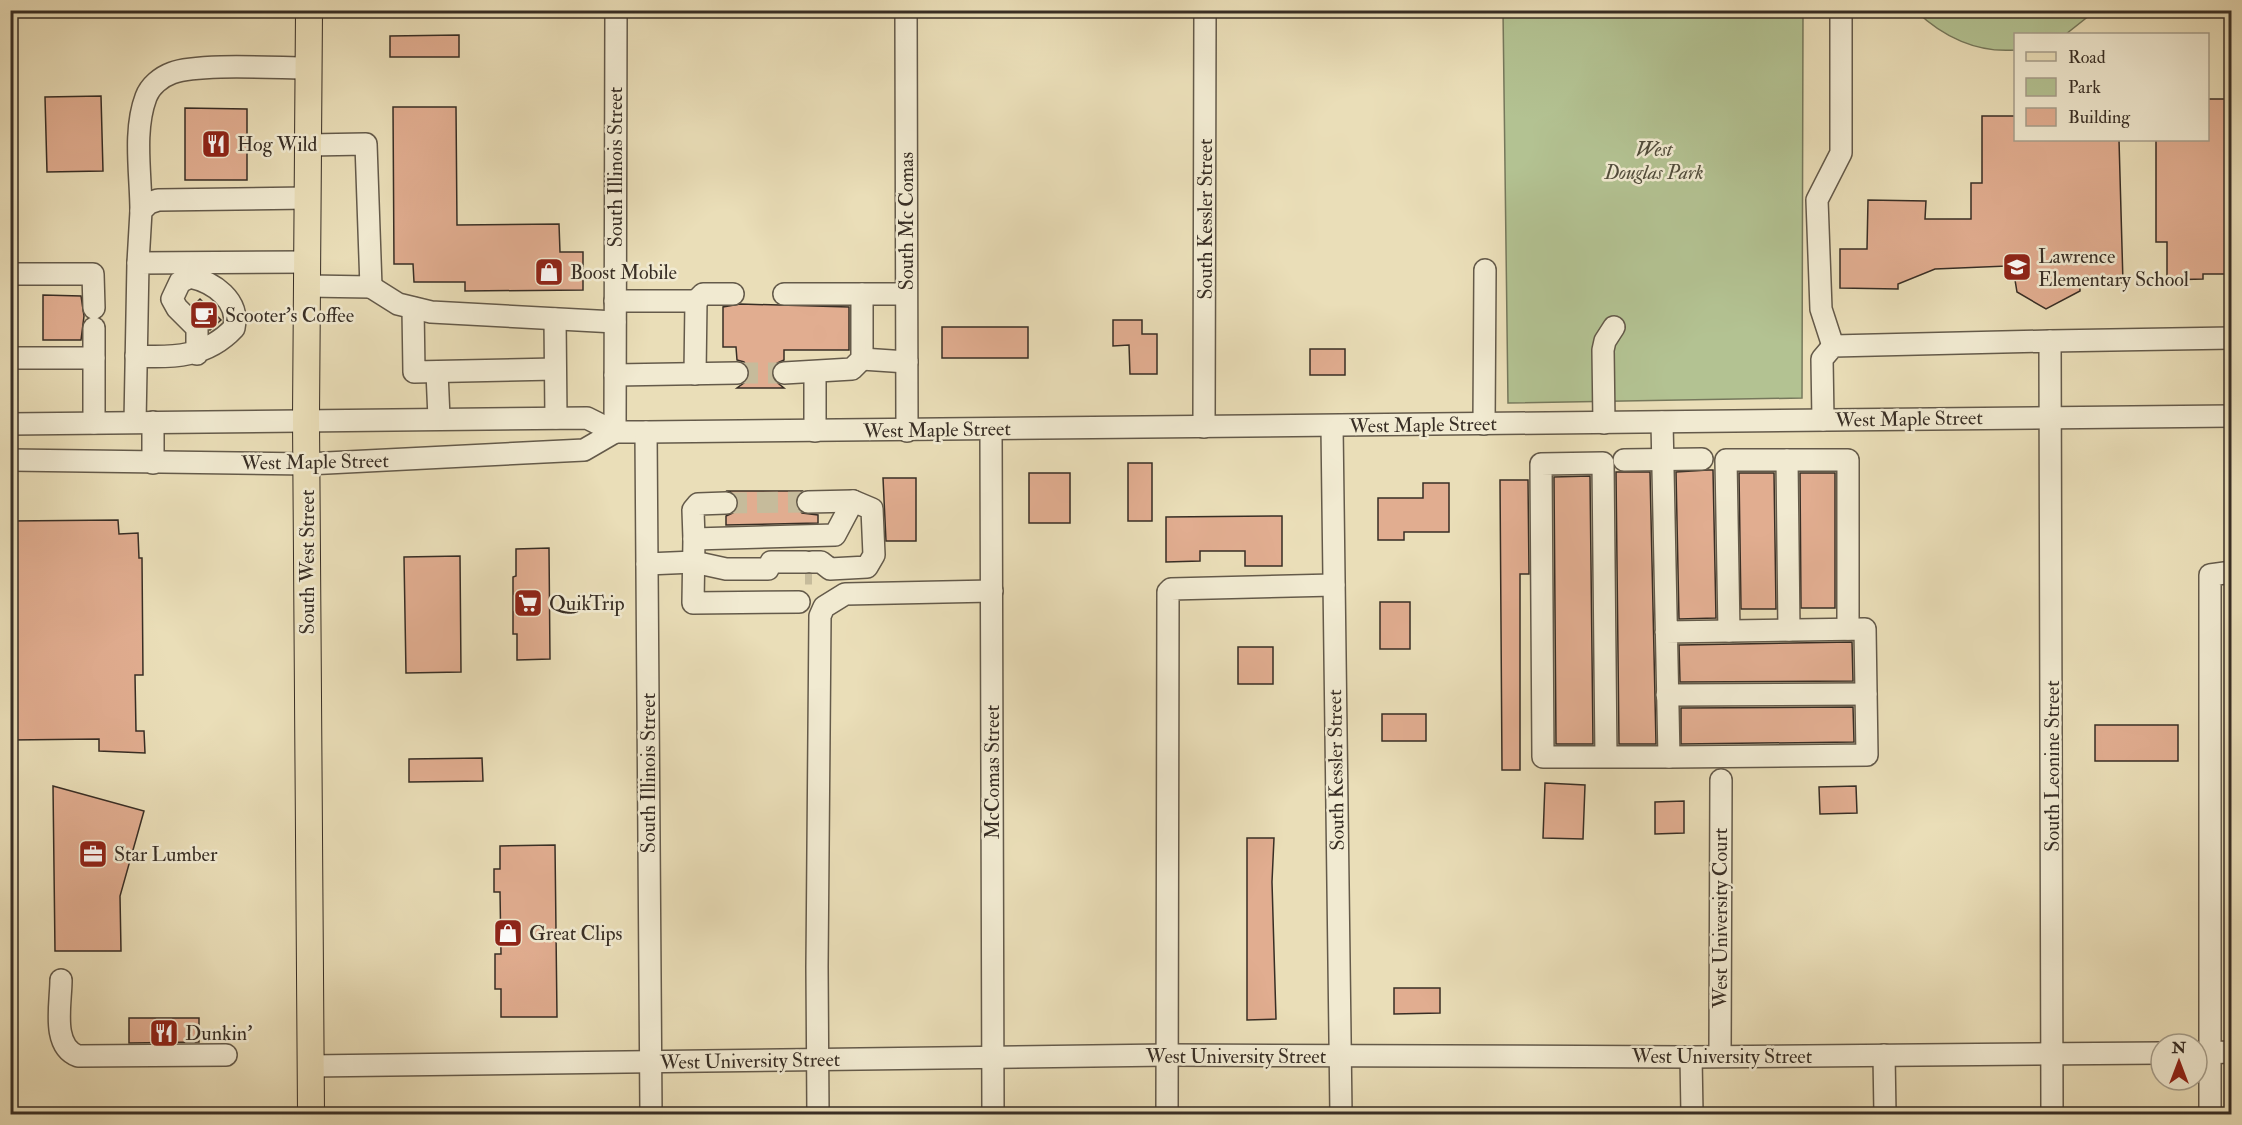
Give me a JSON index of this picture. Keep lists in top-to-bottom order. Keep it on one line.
{"streets":{"main road":["South West Street"],"street":["South Illinois Street","South Kessler Street","South Mc Comas","West Maple Street","South Leonine Street","McComas Street","West University Court","West University Street"]},"crossings":[["South Illinois Street","West Maple Street"],["South Illinois Street","West University Street"],["South Kessler Street","West Maple Street"],["South Kessler Street","West University Street"],["South Mc Comas","West Maple Street"],["West Maple Street","South West Street"],["West Maple Street","South Leonine Street"],["West Maple Street","McComas Street"],["South West Street","West University Street"],["South Leonine Street","West University Street"],["McComas Street","West University Street"],["West University Court","West University Street"]],"parks":["West Douglas Park"],"places":{"restaurant":["Hog Wild","Dunkin'"],"school or university":["Lawrence Elementary School"],"shop":["Boost Mobile","Great Clips"],"cafe":["Scooter's Coffee"],"supermarket":["QuikTrip"],"office":["Star Lumber"]},"legend":["Road","Park","Building"],"north":"top"}
